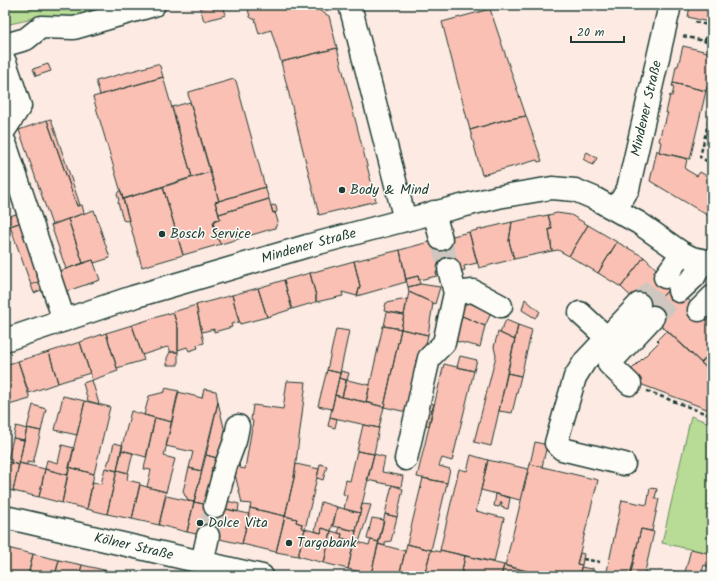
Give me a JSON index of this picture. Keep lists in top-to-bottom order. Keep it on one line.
{"streets":{"street":["Mindener Straße","Kölner Straße"]},"places":["Body & Mind","Bosch Service","Dolce Vita","Targobank"],"scale_bar":"20 m"}
